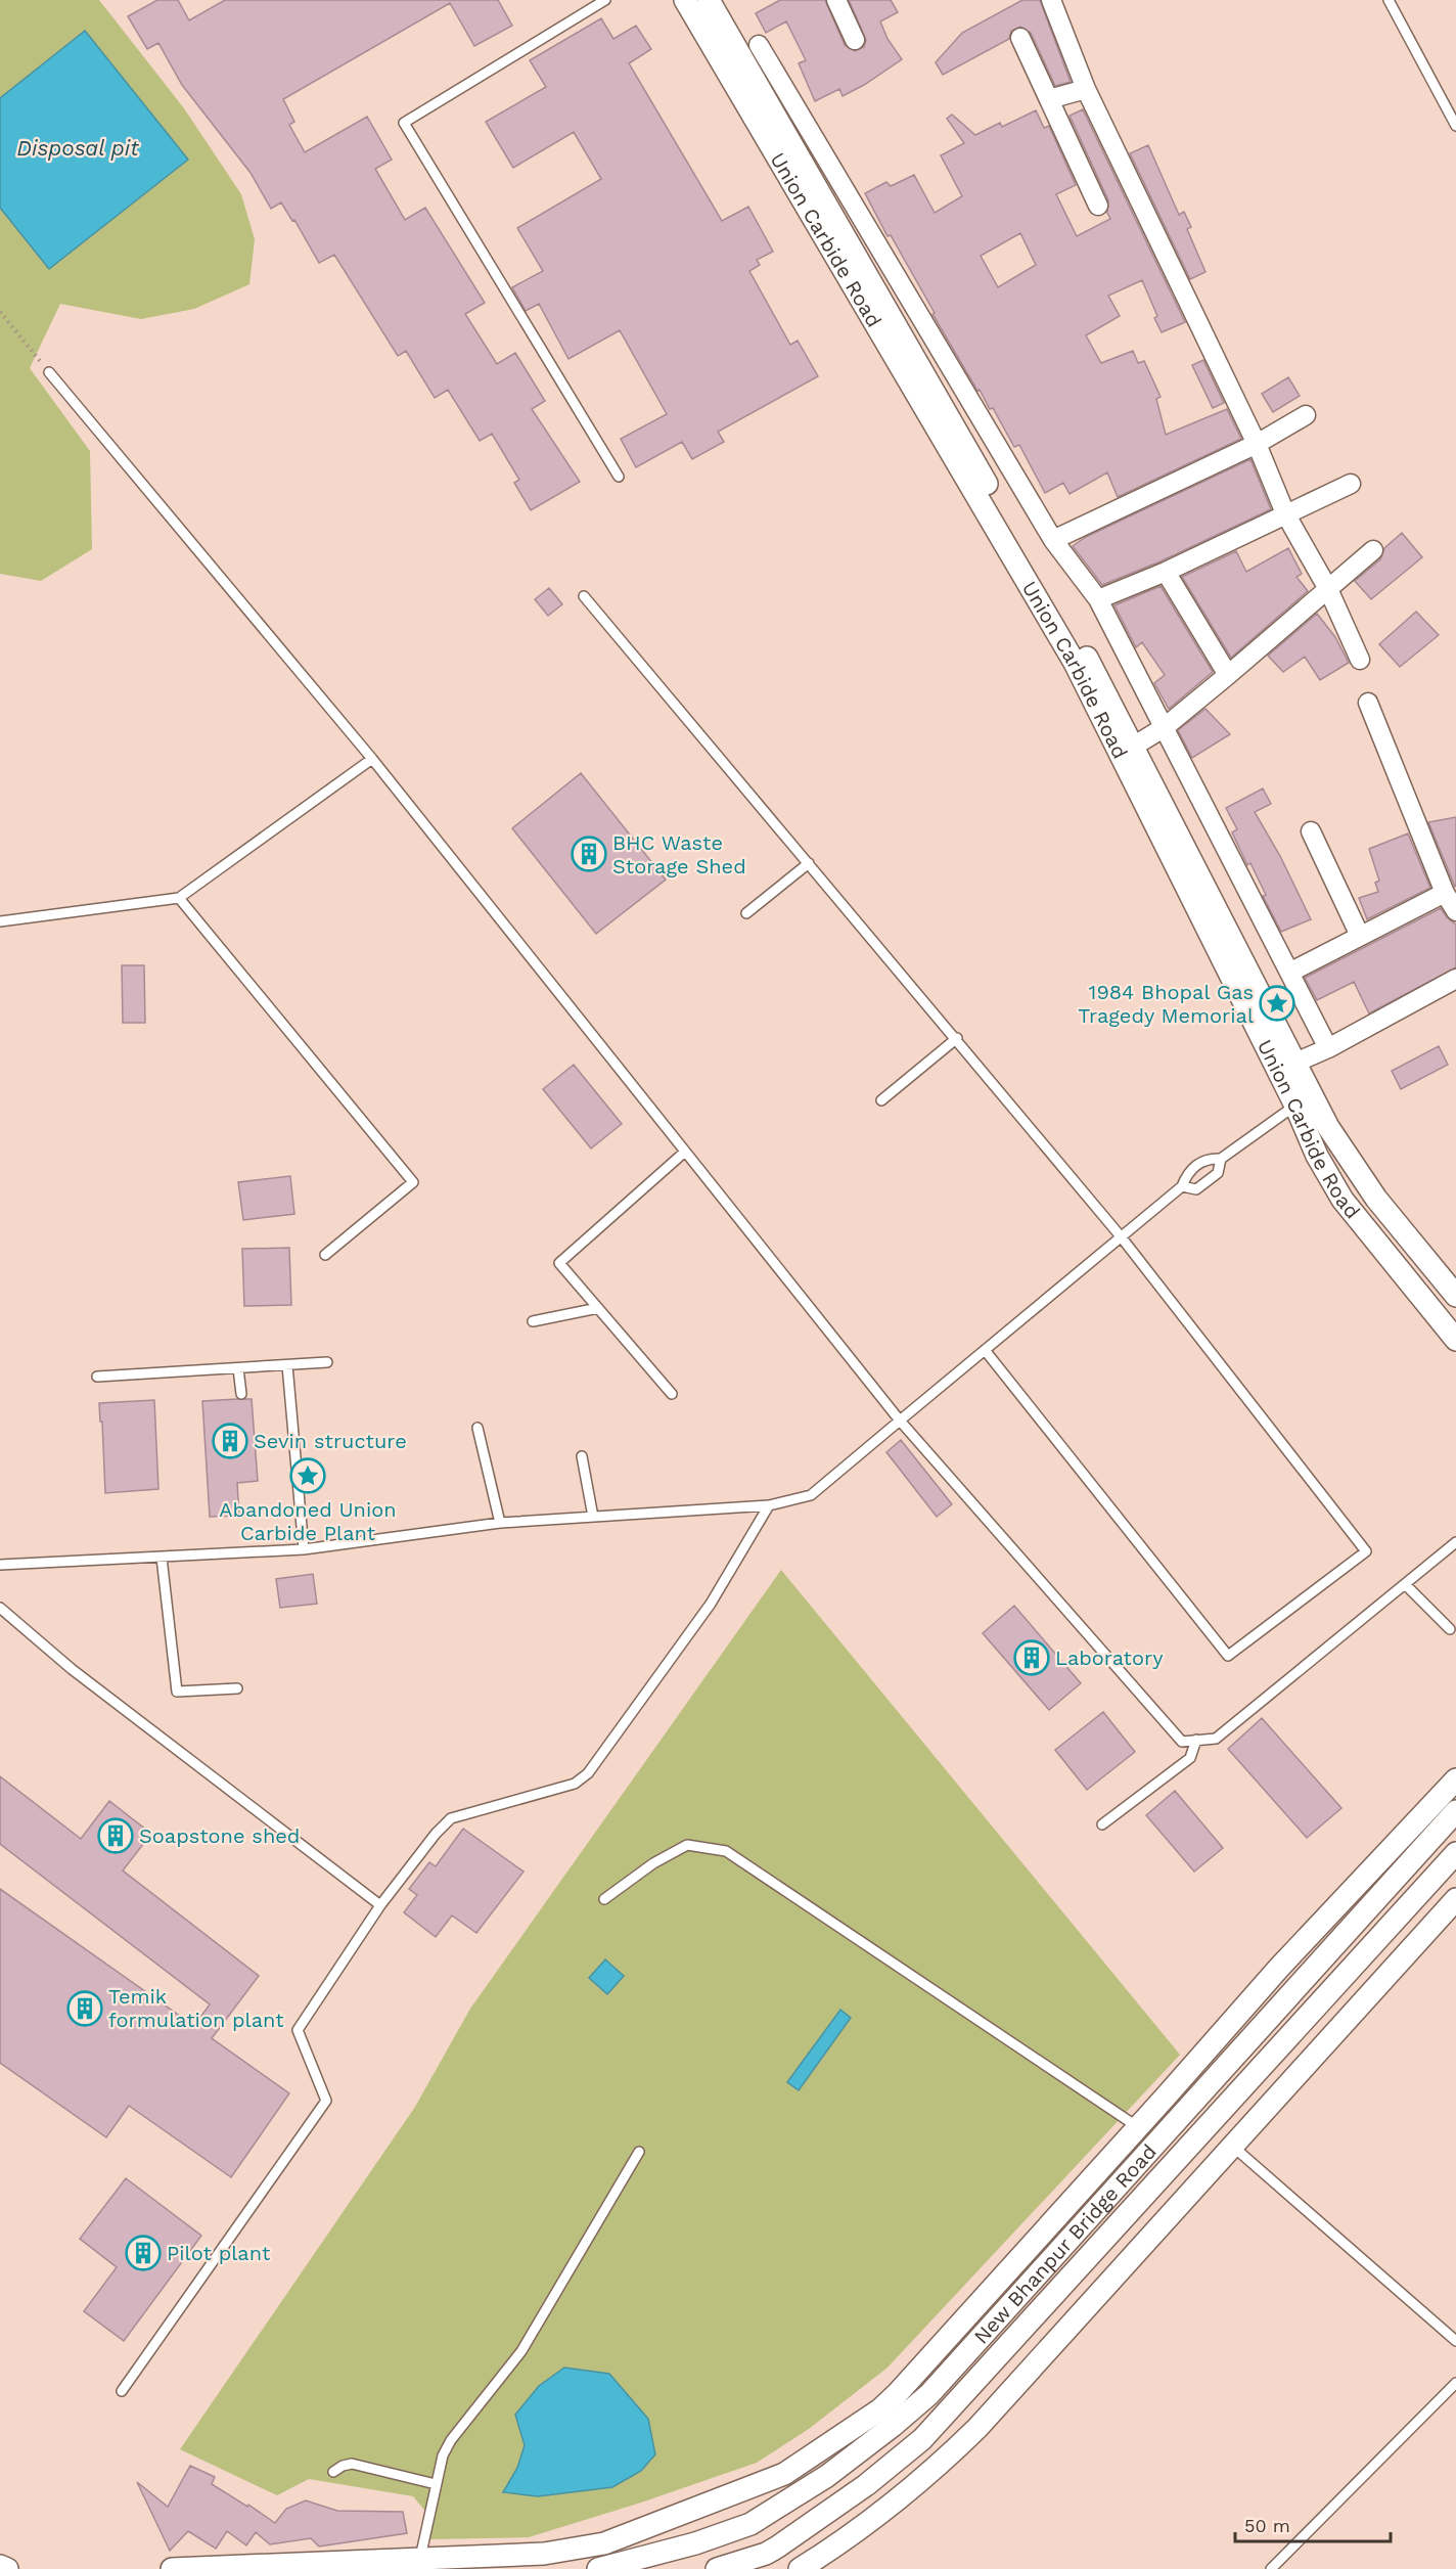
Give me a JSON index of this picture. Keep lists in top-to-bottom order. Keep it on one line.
{"streets":{"street":["Union Carbide Road","New Bhanpur Bridge Road"]},"water":["Disposal pit"],"places":{"building":["BHC Waste Storage Shed","Sevin structure","Laboratory","Soapstone shed","Temik formulation plant","Pilot plant"],"place":["1984 Bhopal Gas Tragedy Memorial","Abandoned Union Carbide Plant"]},"scale_bar":"50 m"}
